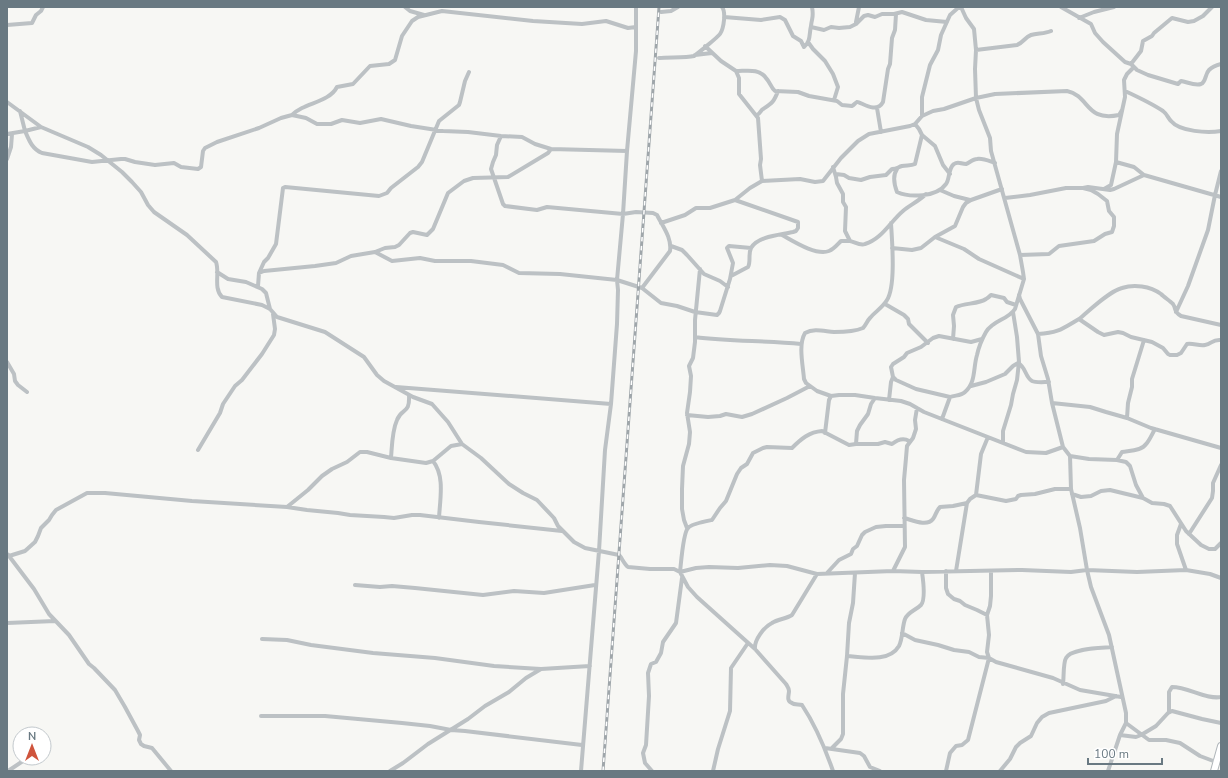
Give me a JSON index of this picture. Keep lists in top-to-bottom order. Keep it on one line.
{"scale_bar":"100 m","north":"top"}
